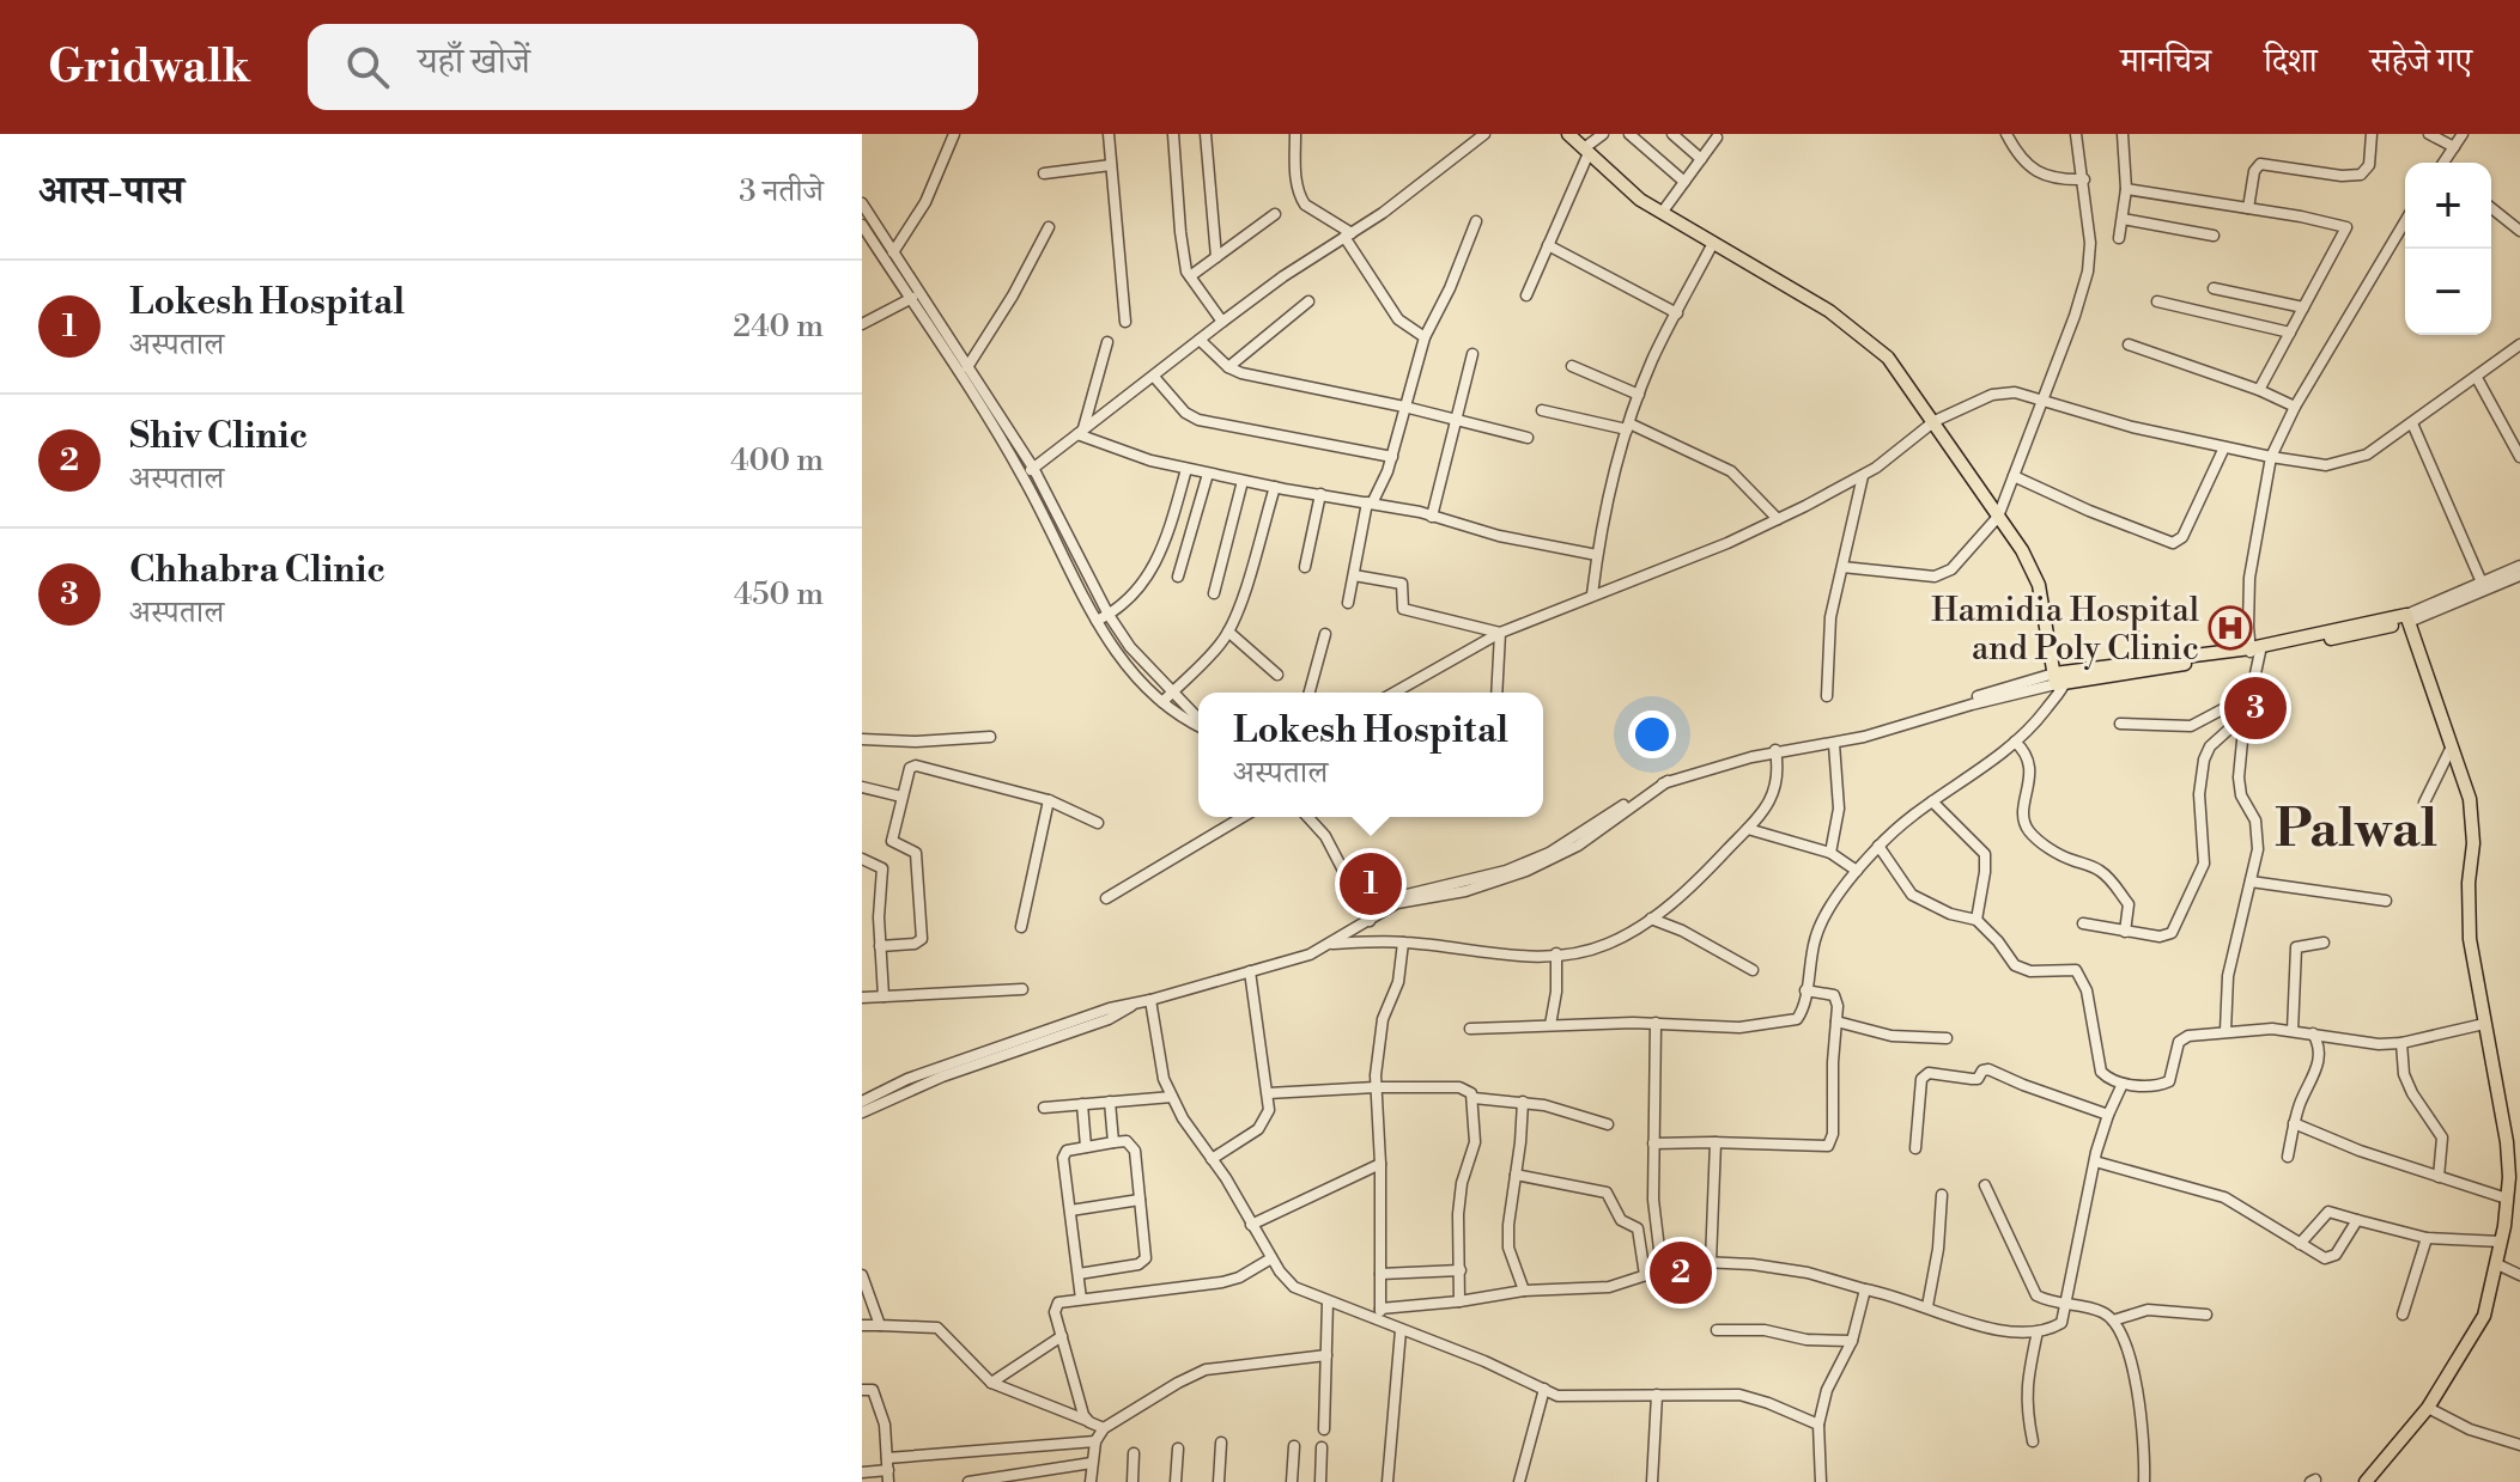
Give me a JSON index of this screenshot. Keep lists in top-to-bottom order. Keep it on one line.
{"districts":["Palwal"],"places":{"hospital":["Hamidia Hospital and Poly Clinic"]},"page":{"header":"Gridwalk","search":"यहाँ खोजें","nav":["मानचित्र","दिशा","सहेजे गए"],"heading":["आस-पास","3 नतीजे"],"map_buttons":["+","−"],"list":[{"mark":"1","name":"Lokesh Hospital","note":"अस्पताल","value":"240 m"},{"mark":"2","name":"Shiv Clinic","note":"अस्पताल","value":"400 m"},{"mark":"3","name":"Chhabra Clinic","note":"अस्पताल","value":"450 m"}],"pins":["3","1","2"],"popup":["Lokesh Hospital","अस्पताल"]}}
